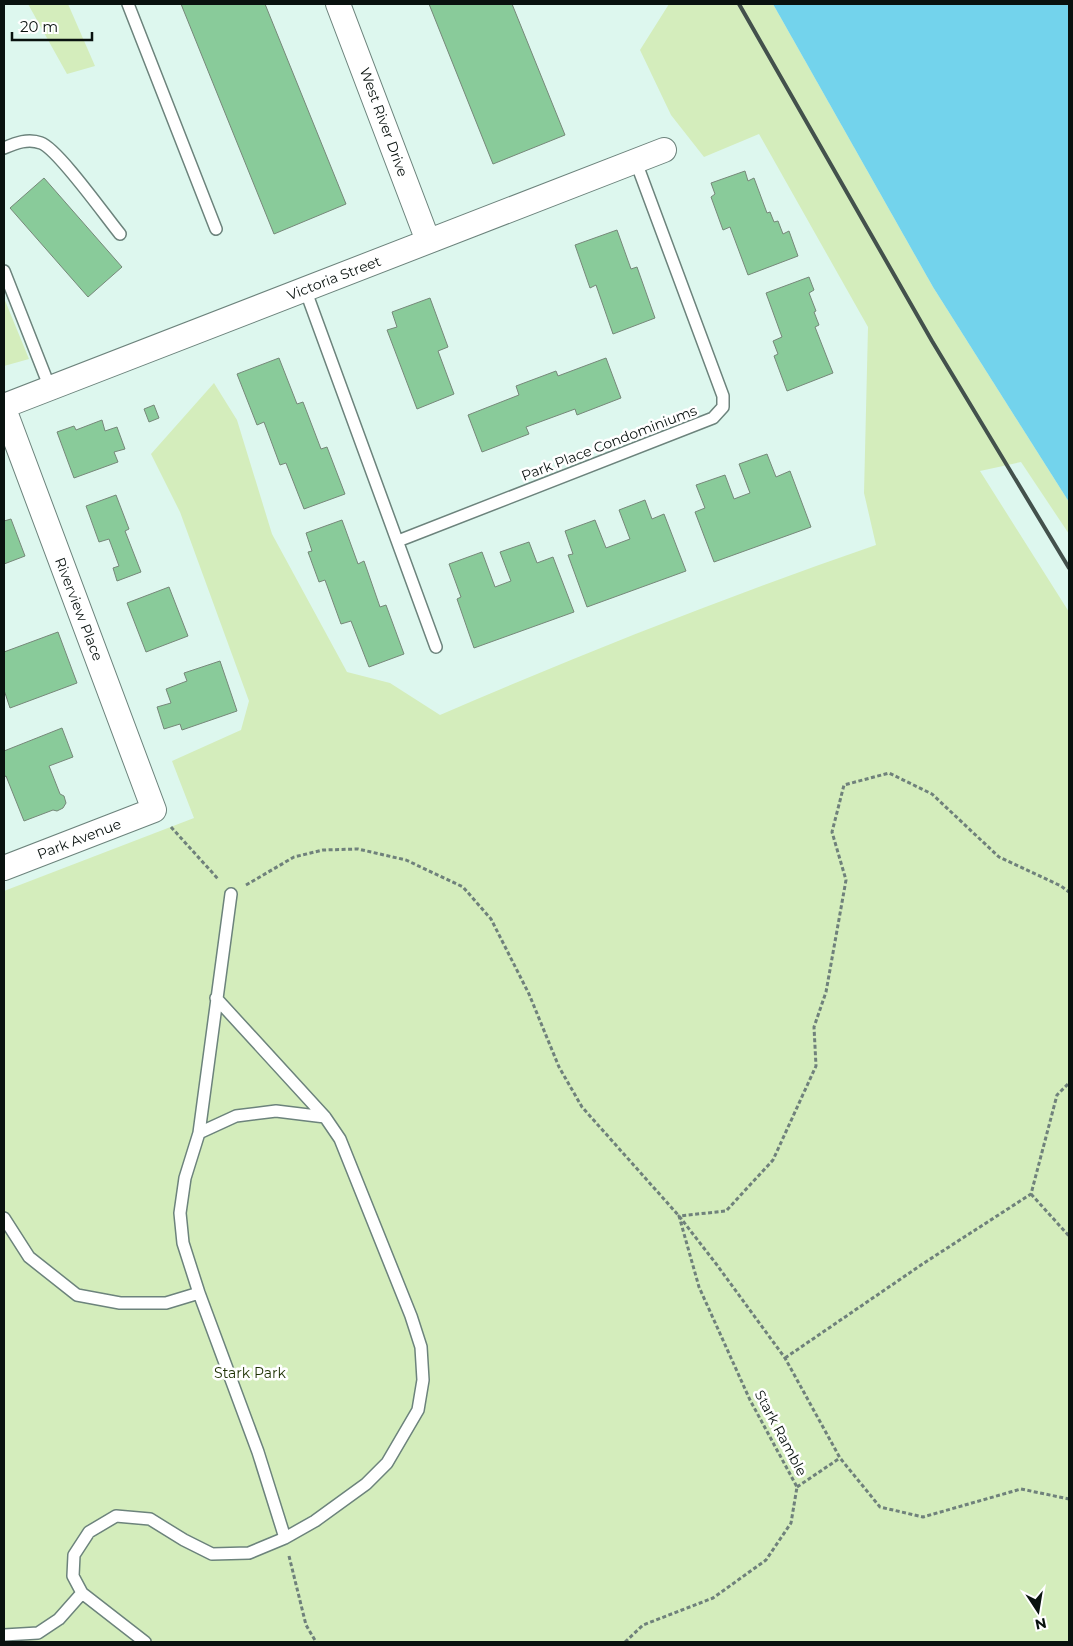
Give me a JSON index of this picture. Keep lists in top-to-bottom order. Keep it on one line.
{"streets":{"street":["West River Drive","Victoria Street","Riverview Place","Park Avenue"],"lane":["Park Place Condominiums"],"path":["Stark Ramble"]},"crossings":[["West River Drive","Victoria Street"],["Victoria Street","Park Place Condominiums"],["Victoria Street","Riverview Place"],["Riverview Place","Park Avenue"]],"parks":["Stark Park"],"scale_bar":"20 m","north":"bottom"}
